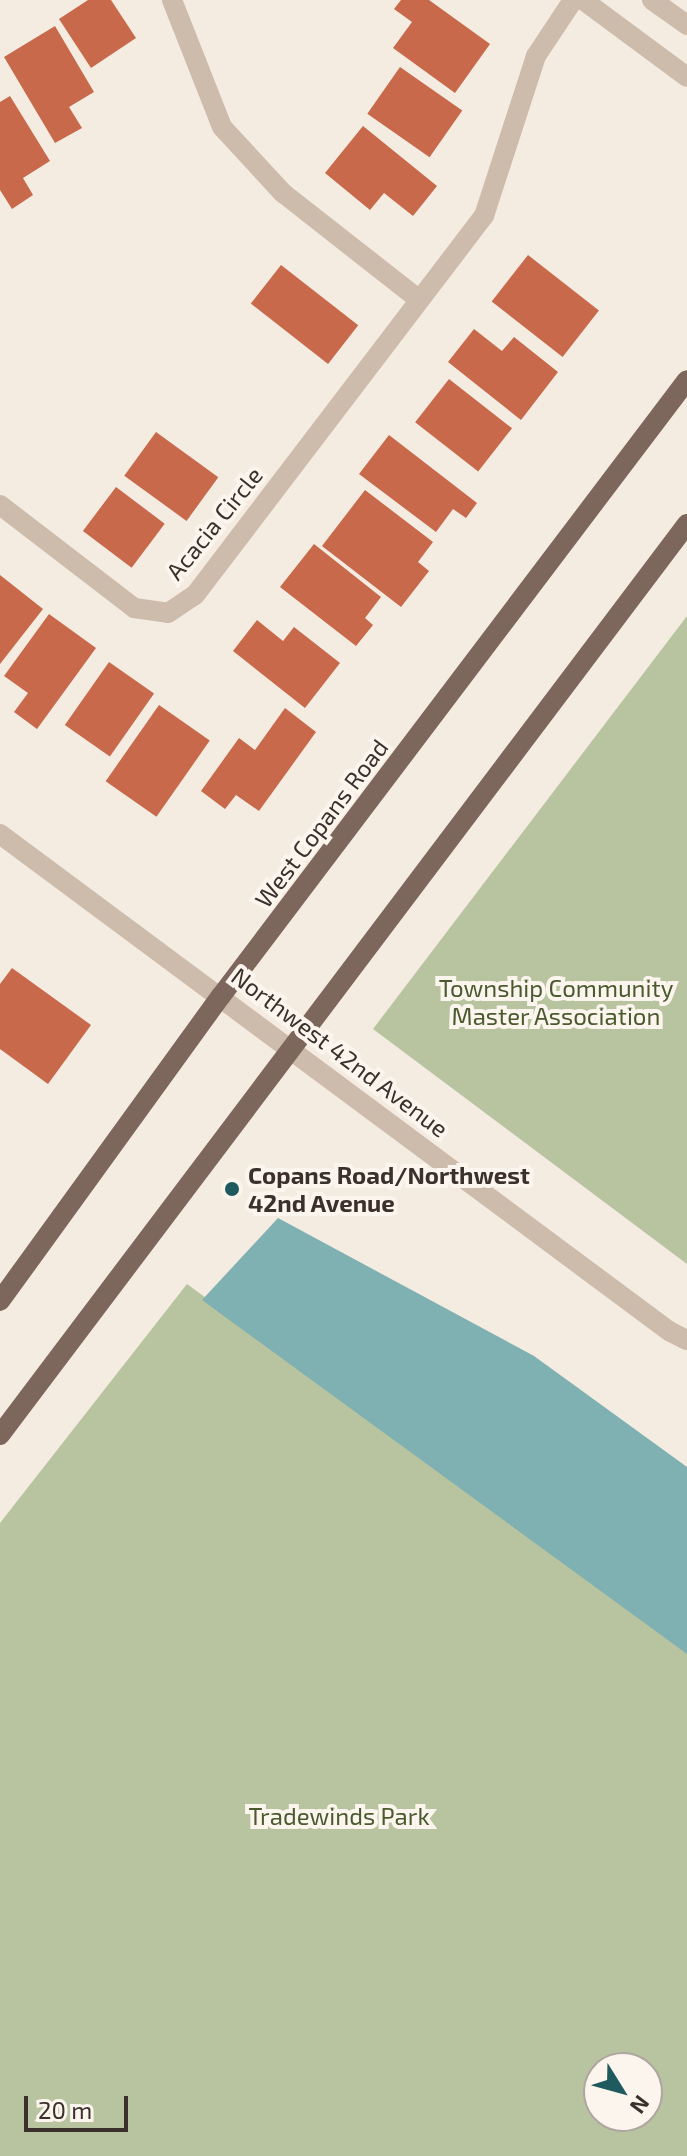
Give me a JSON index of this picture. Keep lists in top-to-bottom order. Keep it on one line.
{"streets":{"main road":["West Copans Road"],"street":["Acacia Circle","Northwest 42nd Avenue"]},"crossings":[["West Copans Road","Northwest 42nd Avenue"]],"parks":["Township Community Master Association","Tradewinds Park"],"places":["Copans Road/Northwest 42nd Avenue"],"scale_bar":"20 m","north":"bottom right"}
